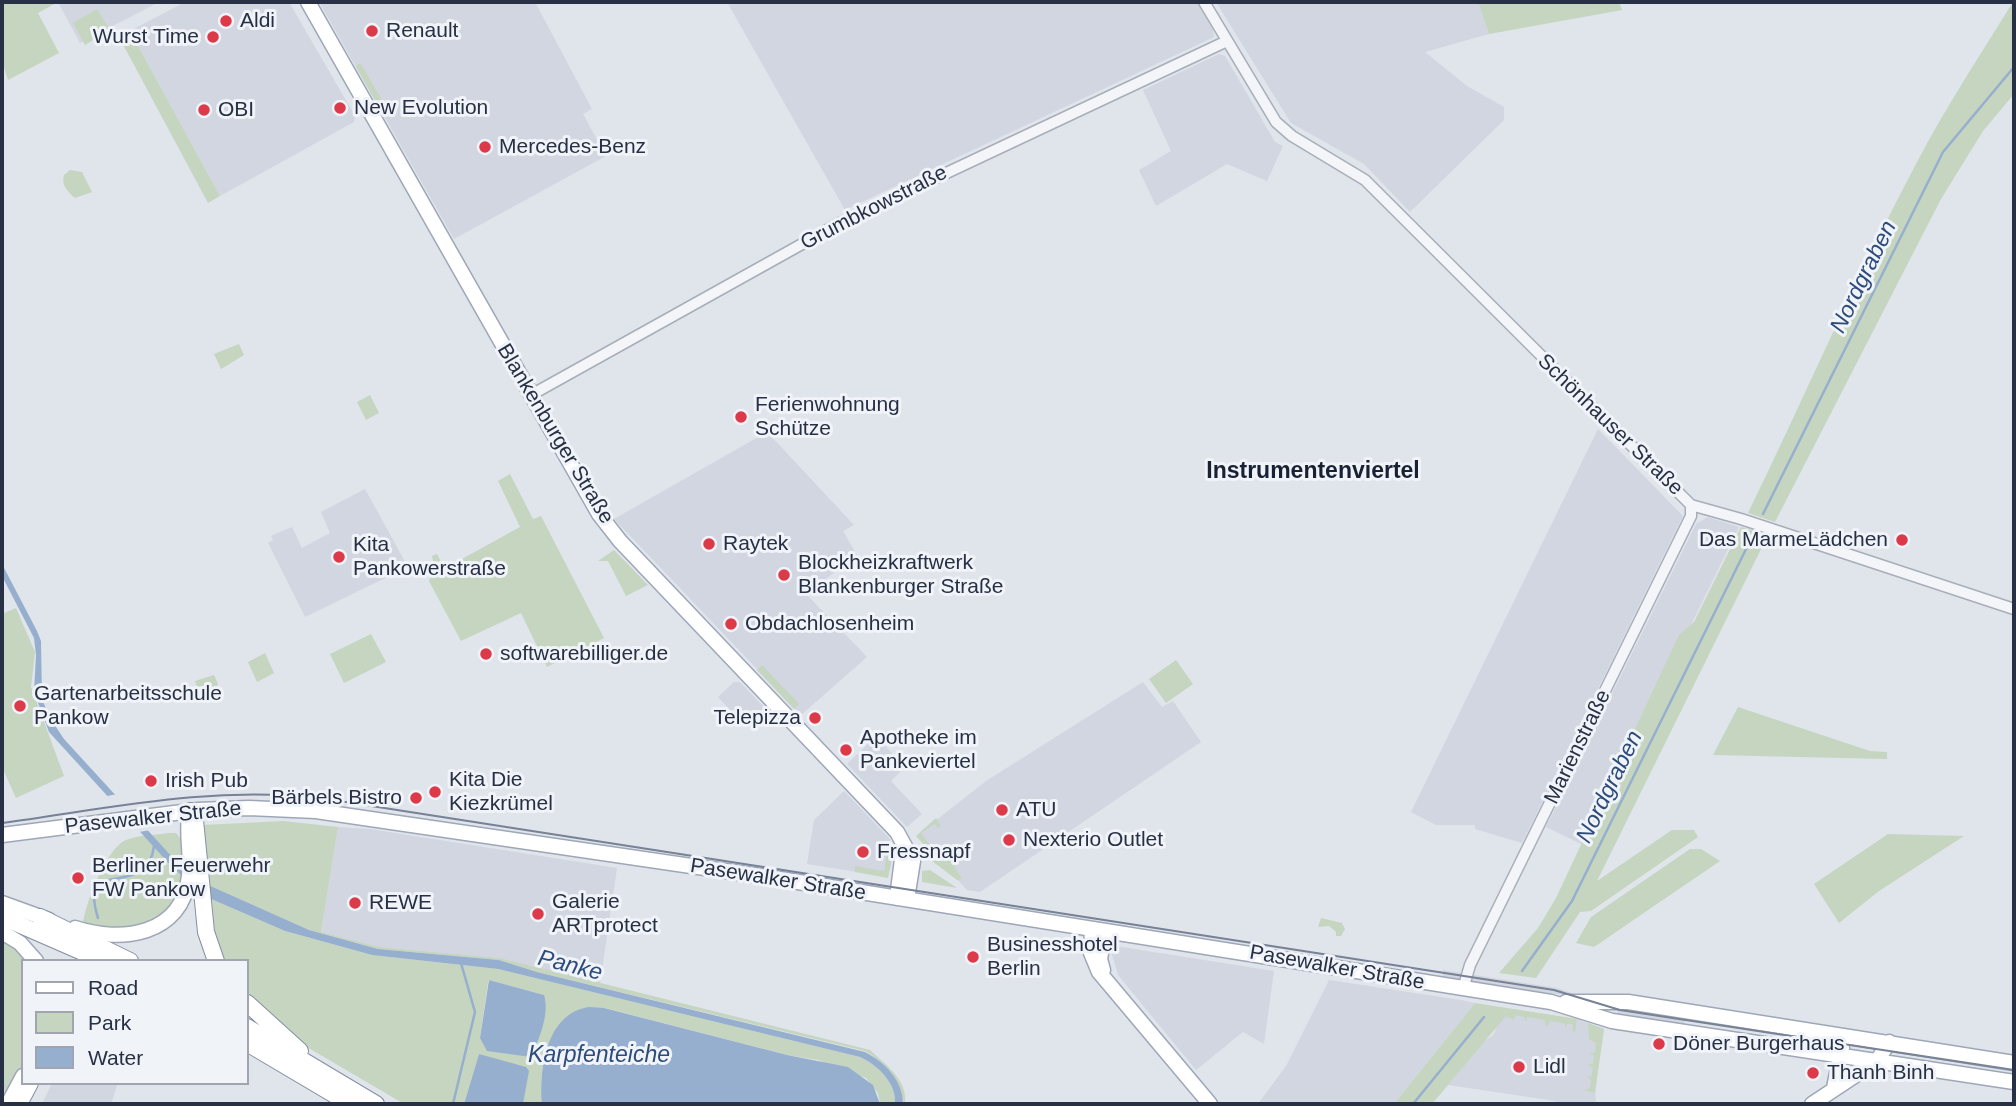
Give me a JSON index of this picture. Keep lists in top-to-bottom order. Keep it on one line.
{"streets":{"main road":["Blankenburger Straße","Pasewalker Straße"],"street":["Grumbkowstraße","Schönhauser Straße","Marienstraße"]},"crossings":[["Grumbkowstraße","Schönhauser Straße"],["Grumbkowstraße","Blankenburger Straße"],["Schönhauser Straße","Marienstraße"],["Blankenburger Straße","Pasewalker Straße"],["Marienstraße","Pasewalker Straße"]],"districts":["Instrumentenviertel"],"water":["Nordgraben","Panke","Karpfenteiche"],"places":["Aldi","Renault","Wurst Time","New Evolution","OBI","Mercedes-Benz","Ferienwohnung Schütze","Das MarmeLädchen","Raytek","Kita Pankowerstraße","Blockheizkraftwerk Blankenburger Straße","Obdachlosenheim","softwarebilliger.de","Gartenarbeitsschule Pankow","Telepizza","Apotheke im Pankeviertel","Irish Pub","Kita Die Kiezkrümel","Bärbels Bistro","ATU","Nexterio Outlet","Fressnapf","Berliner Feuerwehr FW Pankow","REWE","Galerie ARTprotect","Businesshotel Berlin","Döner Burgerhaus","Lidl","Thanh Binh"],"legend":["Road","Park","Water"]}
